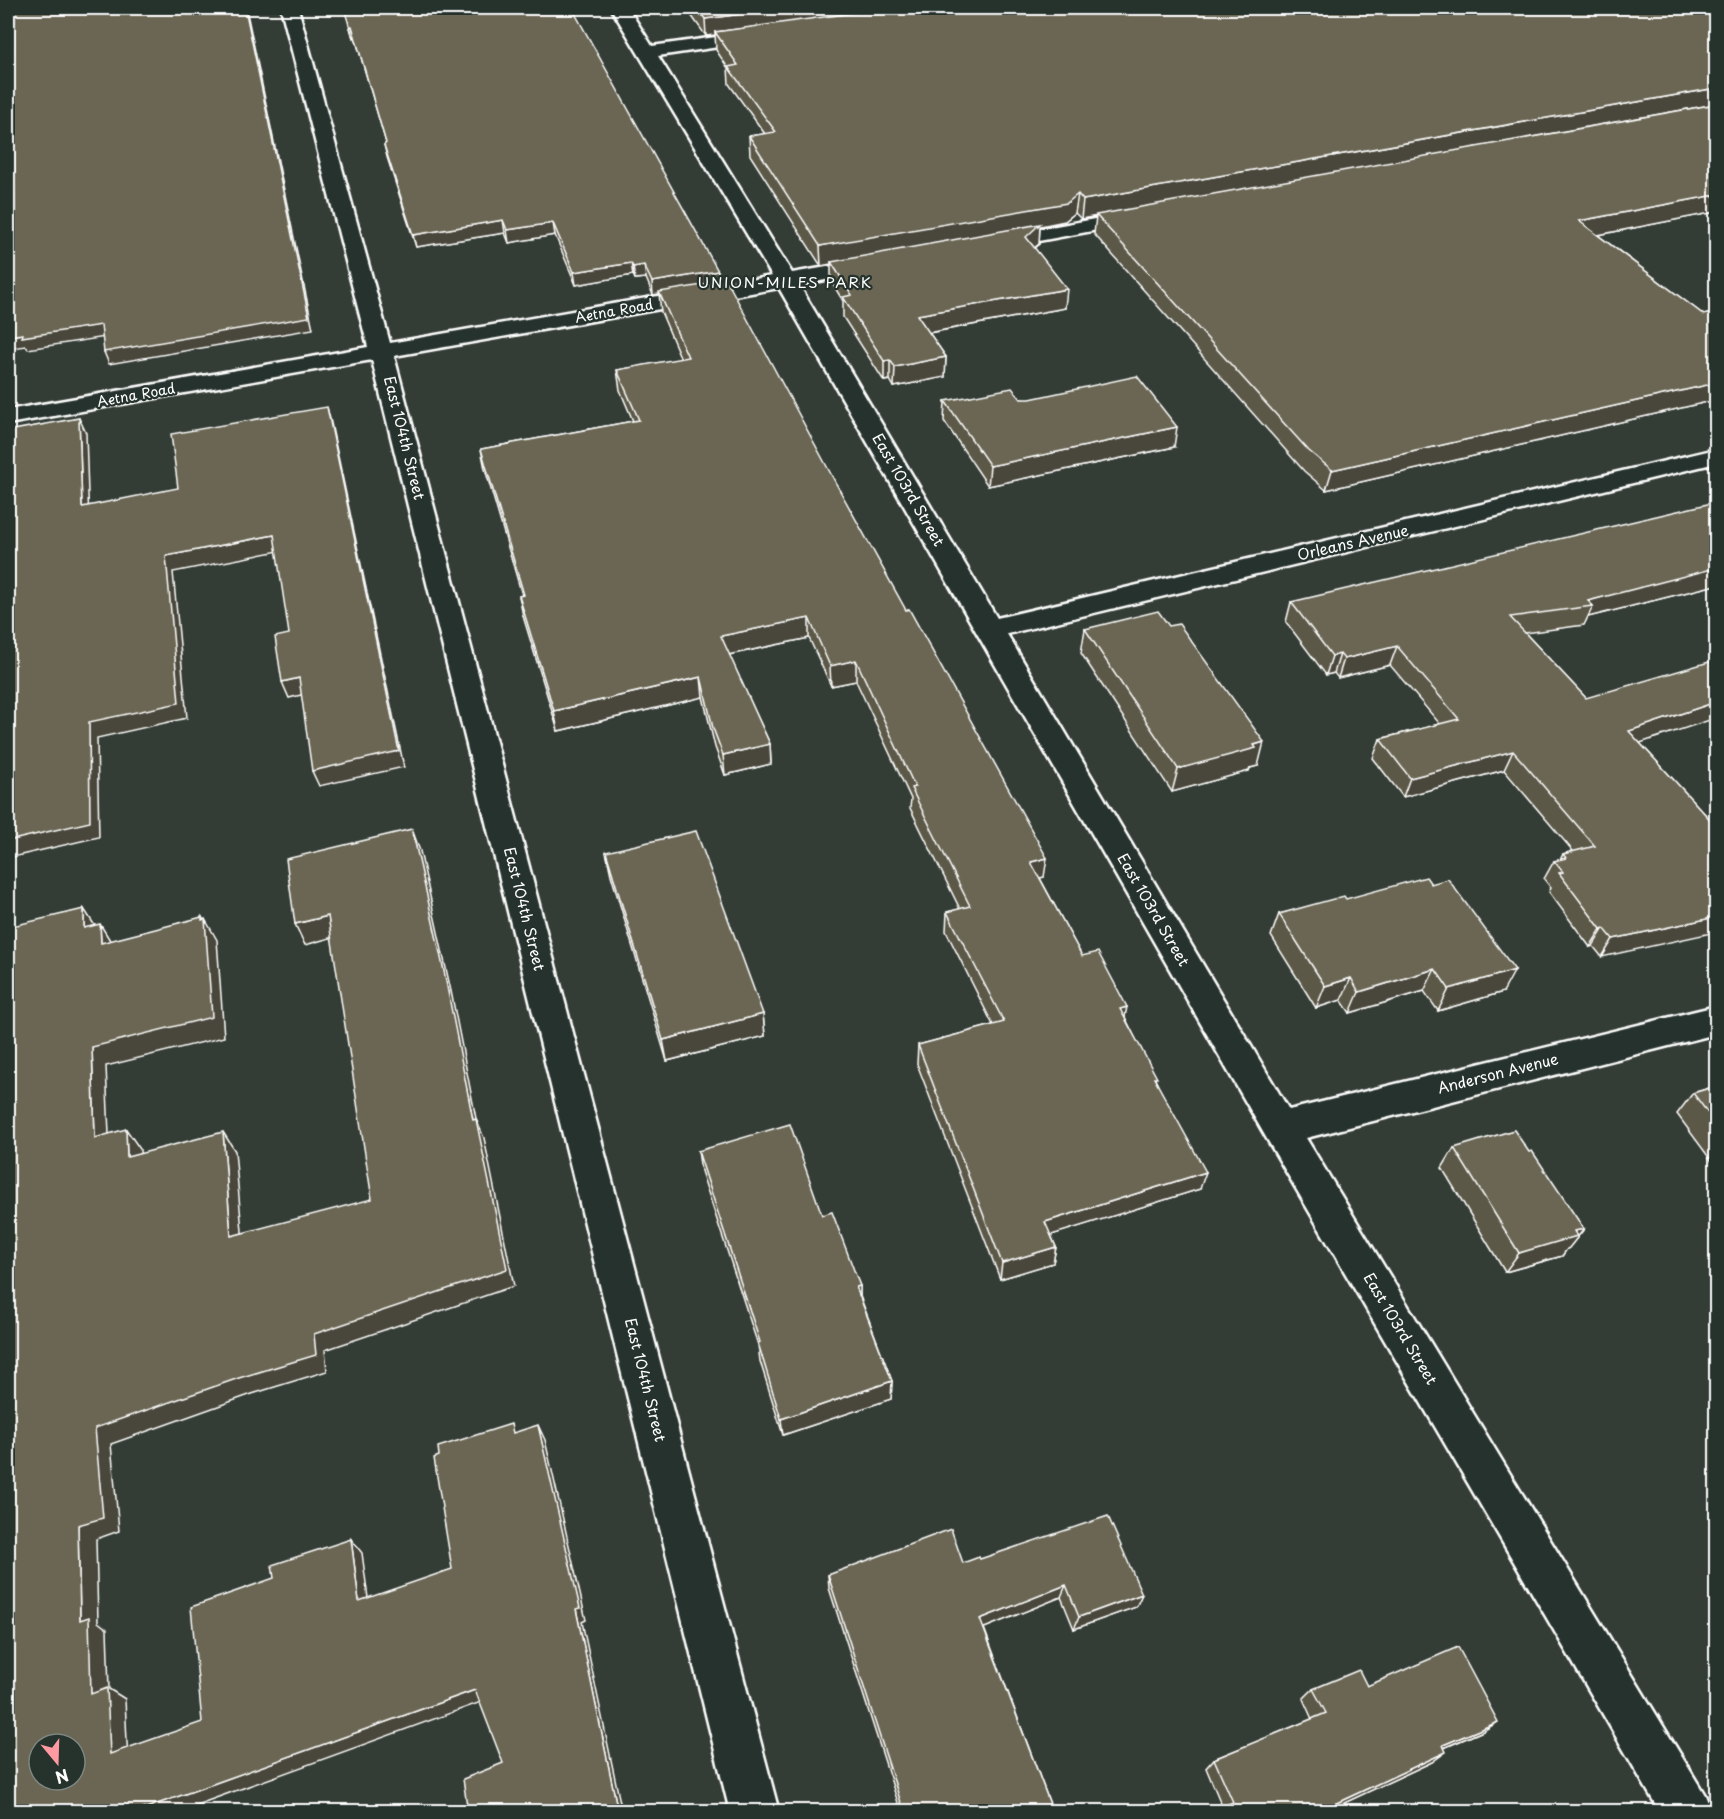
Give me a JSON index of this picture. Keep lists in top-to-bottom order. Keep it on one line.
{"streets":{"street":["Aetna Road","East 104th Street","East 103rd Street","Orleans Avenue","Anderson Avenue"]},"crossings":[["Aetna Road","East 104th Street"],["Aetna Road","East 103rd Street"],["East 103rd Street","Orleans Avenue"],["East 103rd Street","Anderson Avenue"]],"districts":["UNION-MILES PARK"],"north":"bottom"}
